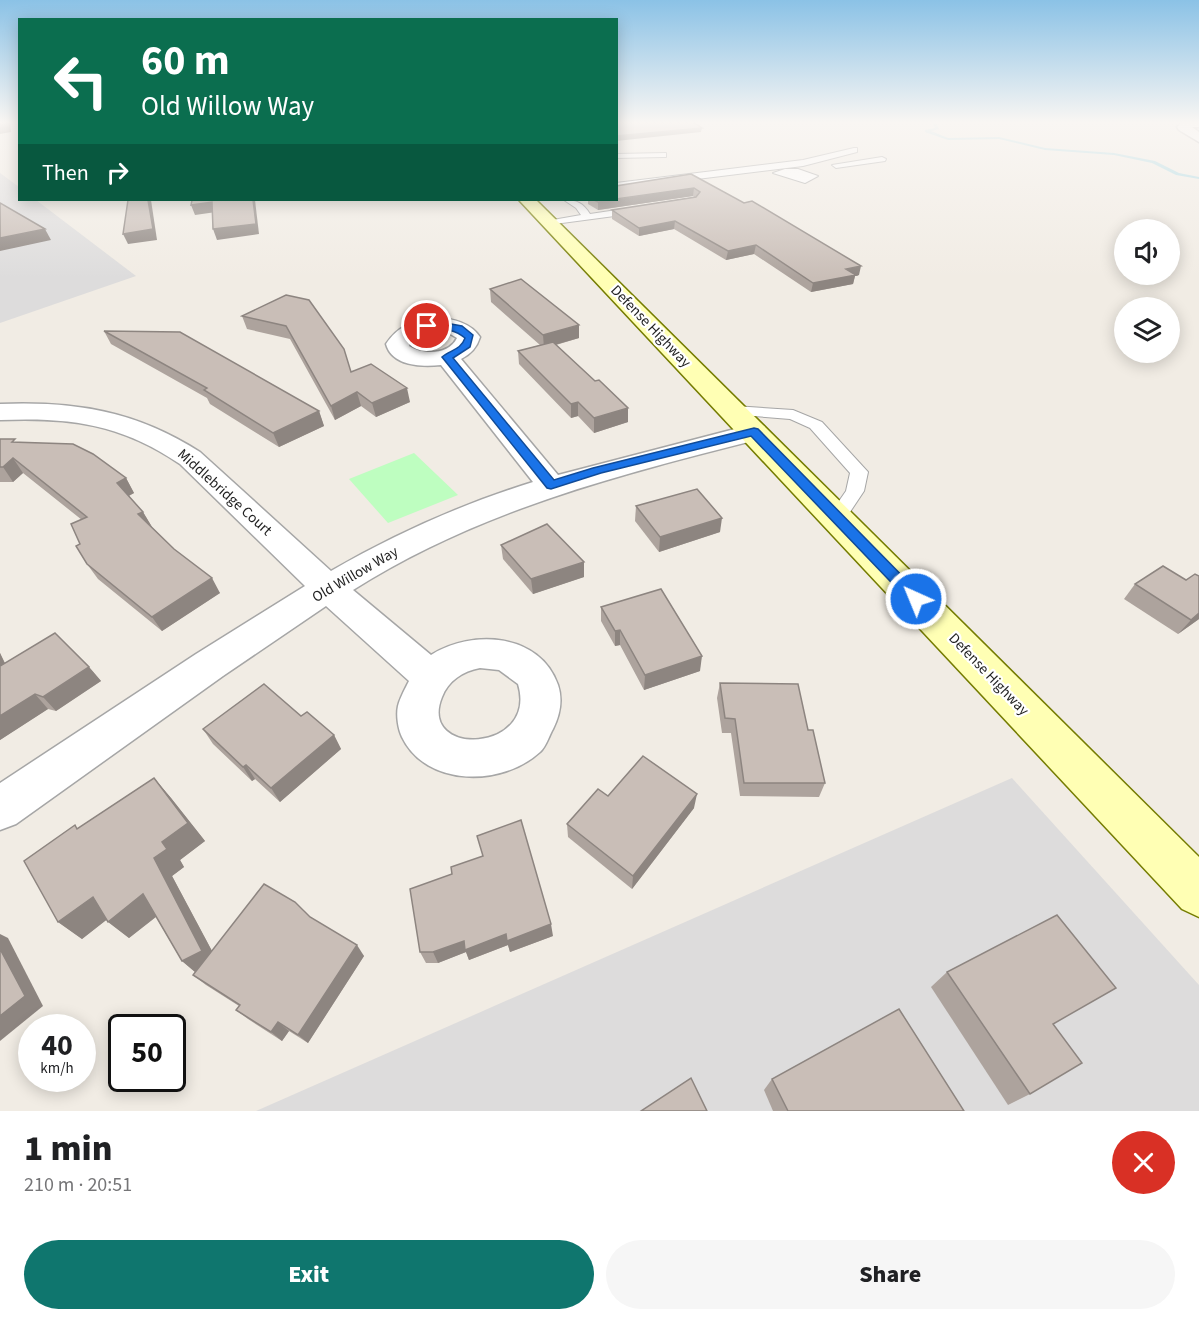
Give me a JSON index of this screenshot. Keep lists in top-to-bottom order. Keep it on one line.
{"streets":{"main road":["Defense Highway"],"street":["Middlebridge Court","Old Willow Way"]},"crossings":[["Defense Highway","Old Willow Way"],["Middlebridge Court","Old Willow Way"]],"page":{"turn":["60 m","Old Willow Way"],"then":"Then","speed":"40 km/h","limit":"50","heading":["1 min","210 m · 20:51"],"buttons":["Exit","Share"]}}
